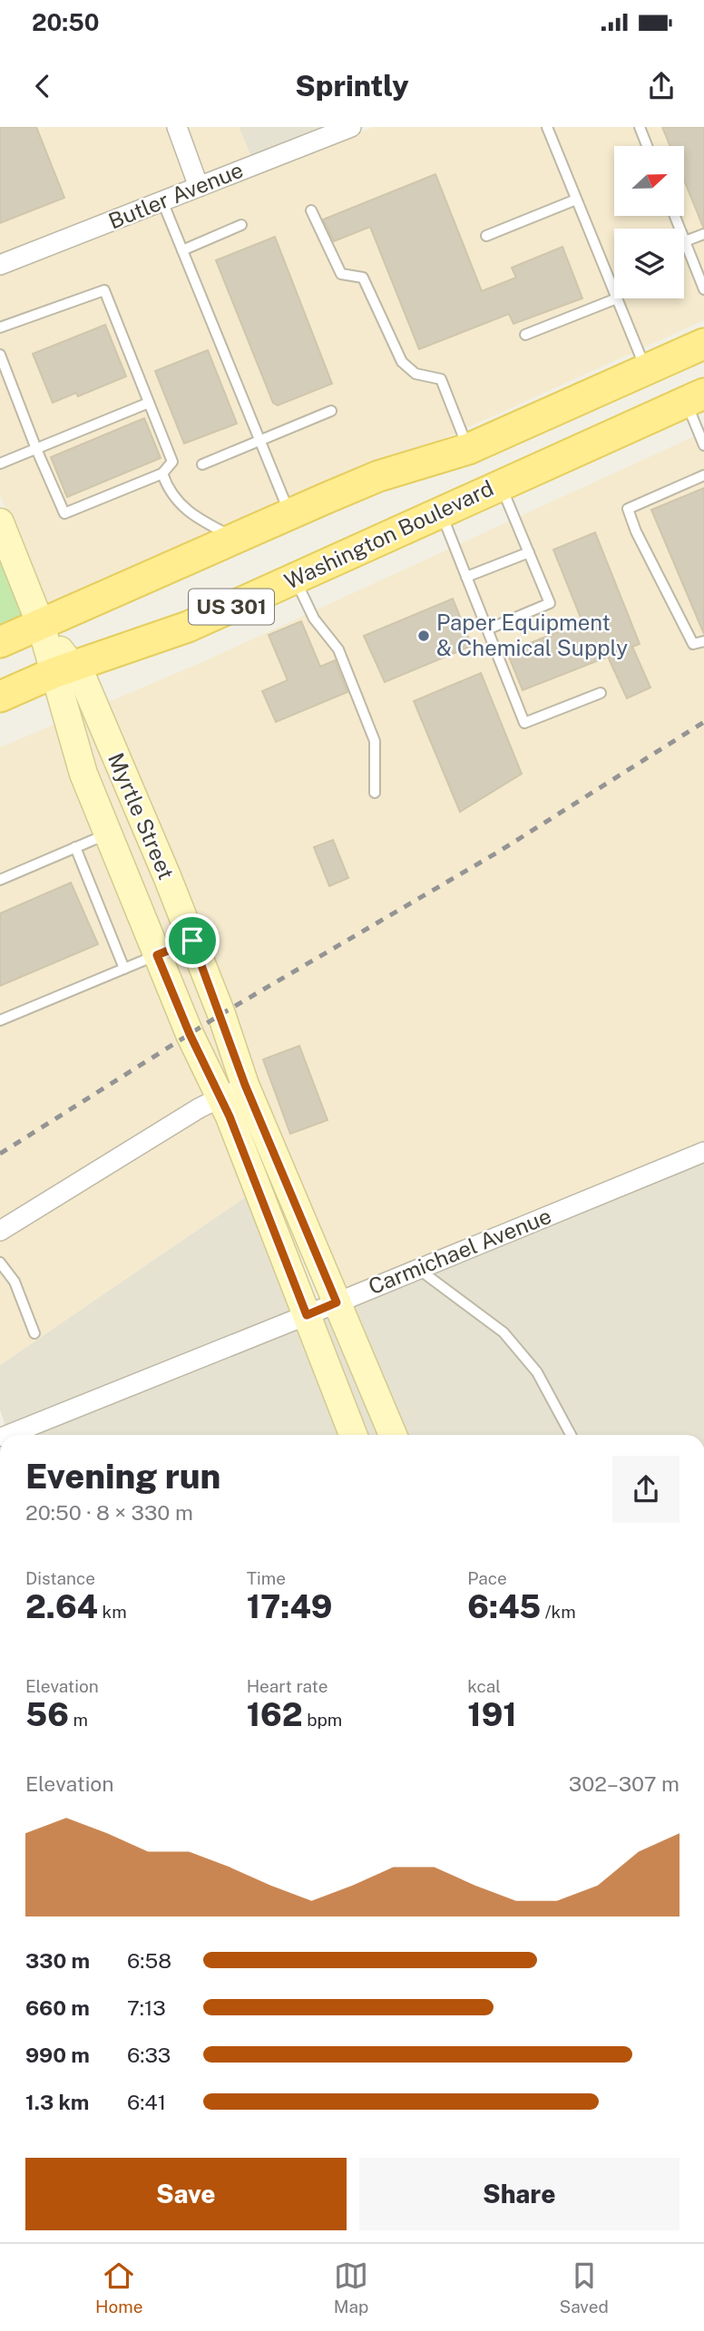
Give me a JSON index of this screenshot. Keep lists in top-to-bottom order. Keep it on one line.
{"streets":{"main road":["Washington Boulevard","US 301"],"street":["Butler Avenue","Myrtle Street","Carmichael Avenue"]},"crossings":[["Washington Boulevard","Myrtle Street"],["Myrtle Street","Carmichael Avenue"]],"places":["Paper Equipment & Chemical Supply"],"north":"right","page":{"status":"20:50","header":"Sprintly","heading":["Evening run","20:50 · 8 × 330 m"],"stats":[["Distance","2.64 km"],["Time","17:49"],["Pace","6:45 /km"],["Elevation","56 m"],["Heart rate","162 bpm"],["kcal","191"]],"chart":["Elevation","302–307 m"],"list":[{"name":"330 m","note":"6:58"},{"name":"660 m","note":"7:13"},{"name":"990 m","note":"6:33"},{"name":"1.3 km","note":"6:41"}],"buttons":["Save","Share"],"tabs":["Home","Map","Saved"]}}
